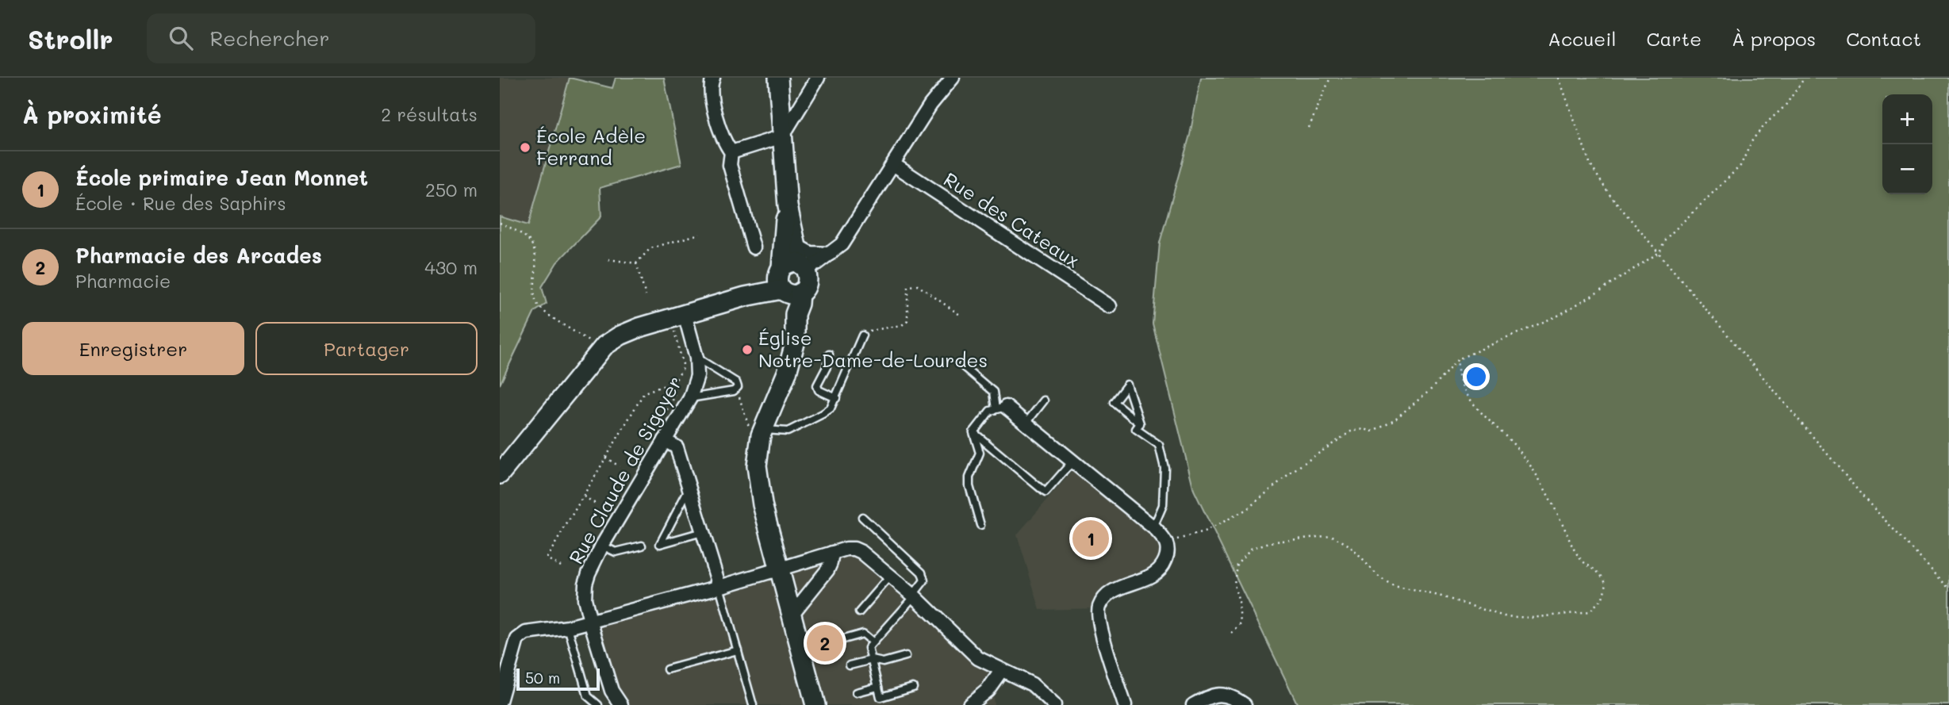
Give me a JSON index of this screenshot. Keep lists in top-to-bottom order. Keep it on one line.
{"streets":{"street":["Rue des Cateaux","Rue Claude de Sigoyer"]},"places":["École Adèle Ferrand","Église Notre-Dame-de-Lourdes"],"scale_bar":"50 m","page":{"header":"Strollr","search":"Rechercher","nav":["Accueil","Carte","À propos","Contact"],"heading":["À proximité","2 résultats"],"map_buttons":["+","−"],"list":[{"mark":"1","name":"École primaire Jean Monnet","note":"École · Rue des Saphirs","value":"250 m"},{"mark":"2","name":"Pharmacie des Arcades","note":"Pharmacie","value":"430 m"}],"buttons":["Enregistrer","Partager"],"pins":["1","2"],"scale":"50 m"}}
